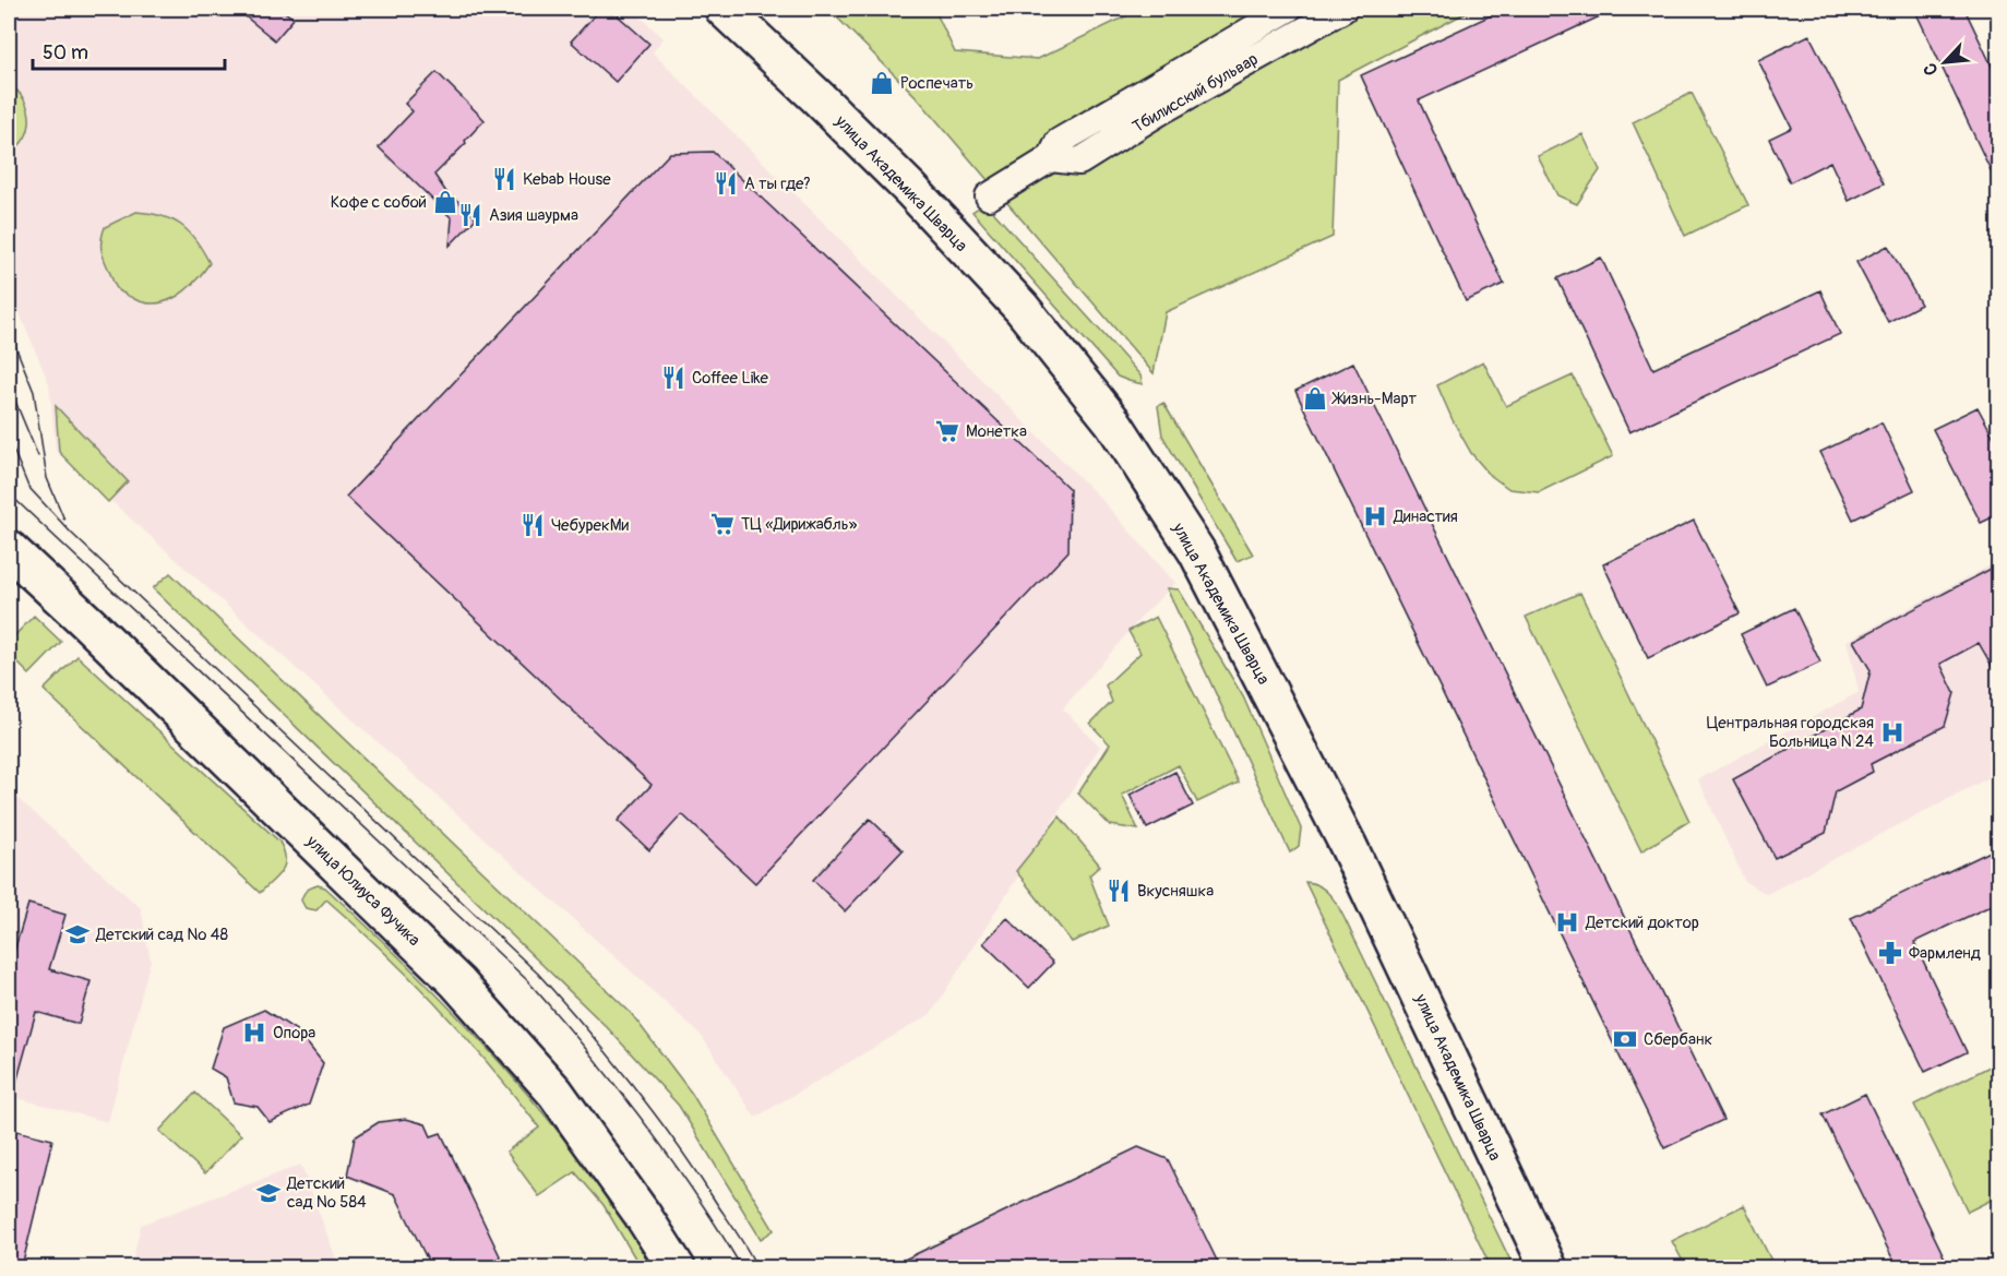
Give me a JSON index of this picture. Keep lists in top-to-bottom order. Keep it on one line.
{"streets":{"street":["Тбилисский бульвар","улица Академика Шварца","улица Юлиуса Фучика"]},"places":{"shop":["Роспечать","Кофе с собой","Жизнь-Март"],"restaurant":["Kebab House","А ты где?","Азия шаурма","Coffee Like","ЧебурекМи","Вкусняшка"],"supermarket":["Монетка","ТЦ «Дирижабль»"],"hospital":["Династия","Центральная городская Больница N 24","Детский доктор","Опора"],"school or university":["Детский сад № 48","Детский сад № 584"],"pharmacy":["Фармленд"],"bank":["Сбербанк"]},"scale_bar":"50 m","north":"bottom left"}
